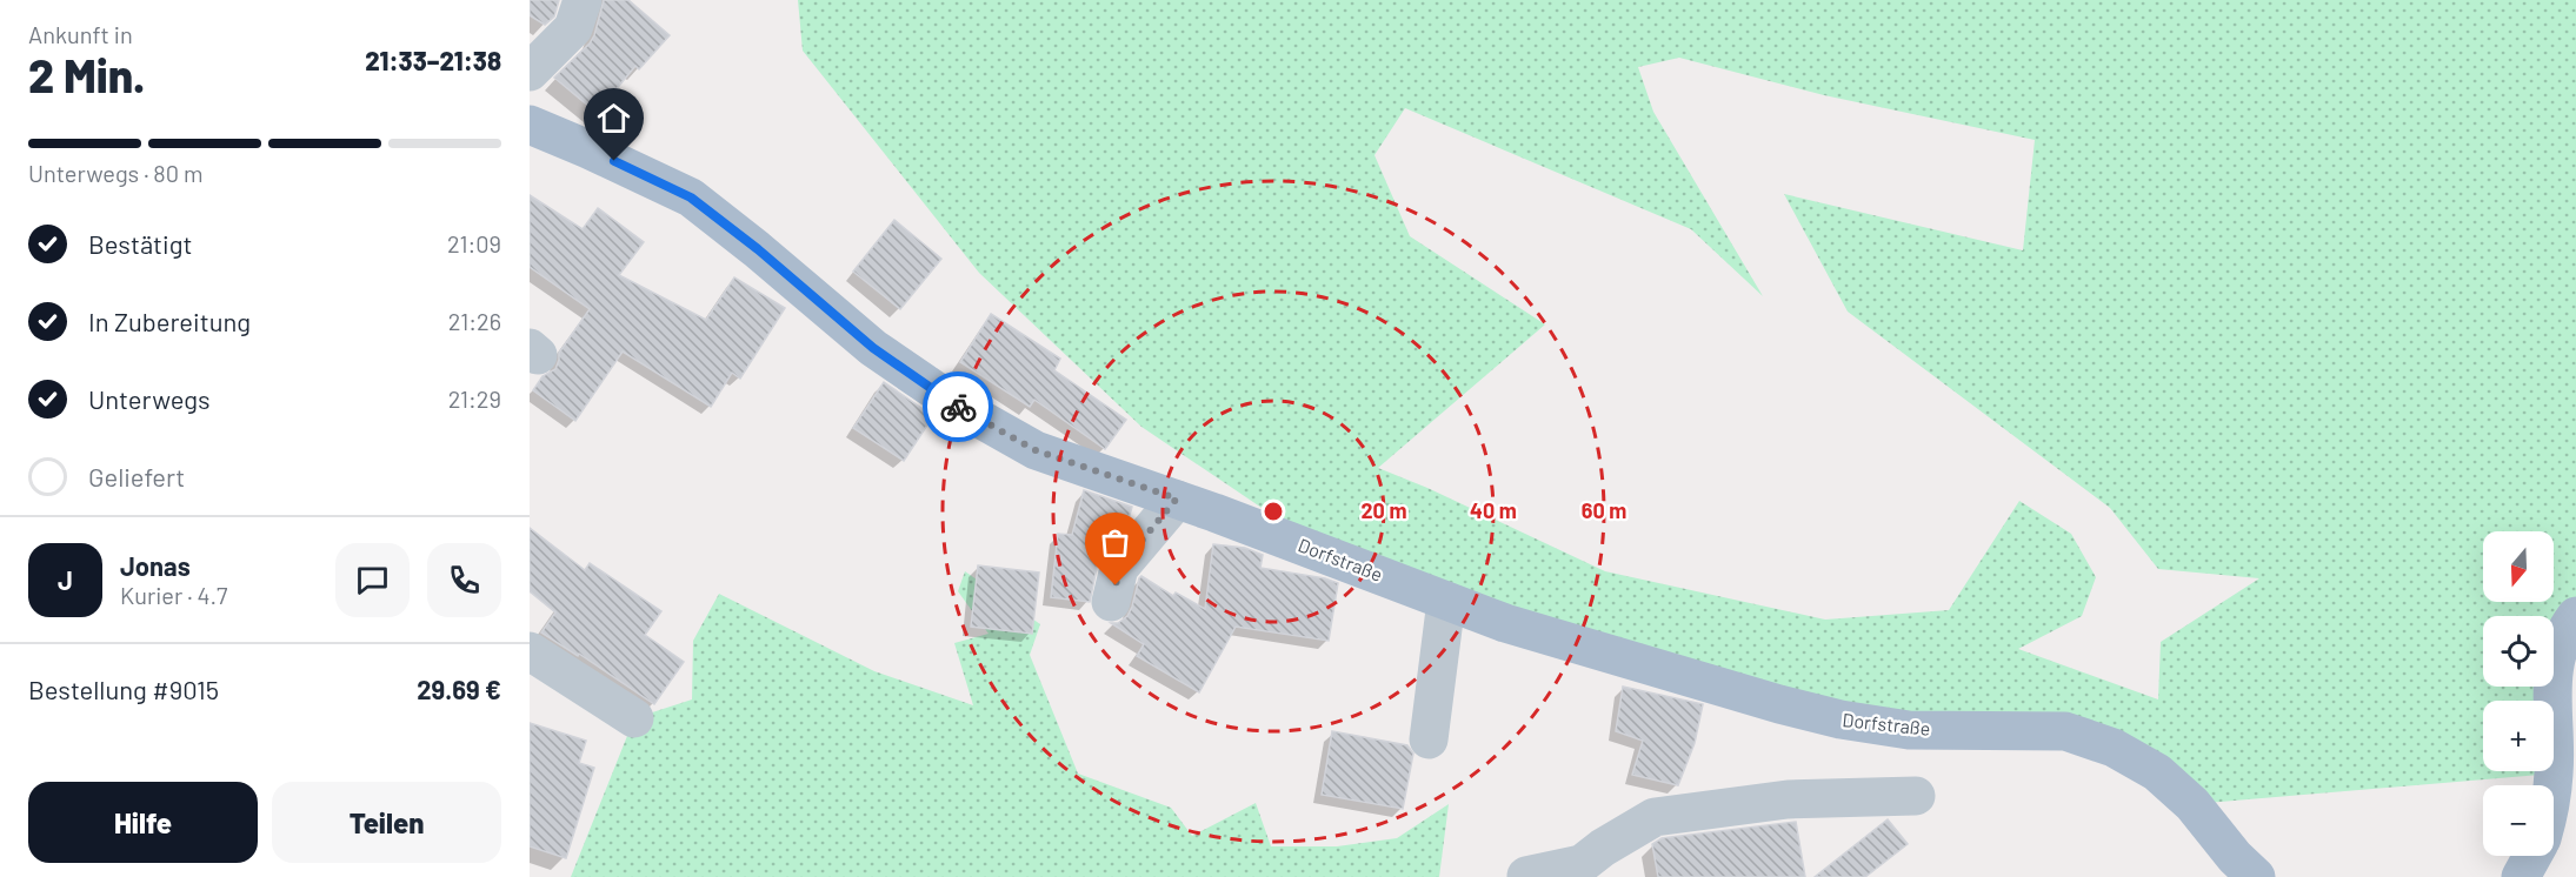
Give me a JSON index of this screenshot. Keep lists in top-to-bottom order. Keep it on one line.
{"streets":{"main road":["Dorfstraße"]},"north":"bottom","page":{"heading":["2 Min.","Ankunft in","21:33–21:38"],"panel":["Jonas","Kurier · 4.7","Bestellung #9015","29.69 €"],"bar":"Unterwegs · 80 m","list":[["Bestätigt","21:09"],["In Zubereitung","21:26"],["Unterwegs","21:29"],"Geliefert"],"map_buttons":["+","−"],"round":"J","buttons":["Hilfe","Teilen"]},"rings":["20 m","40 m","60 m"]}
